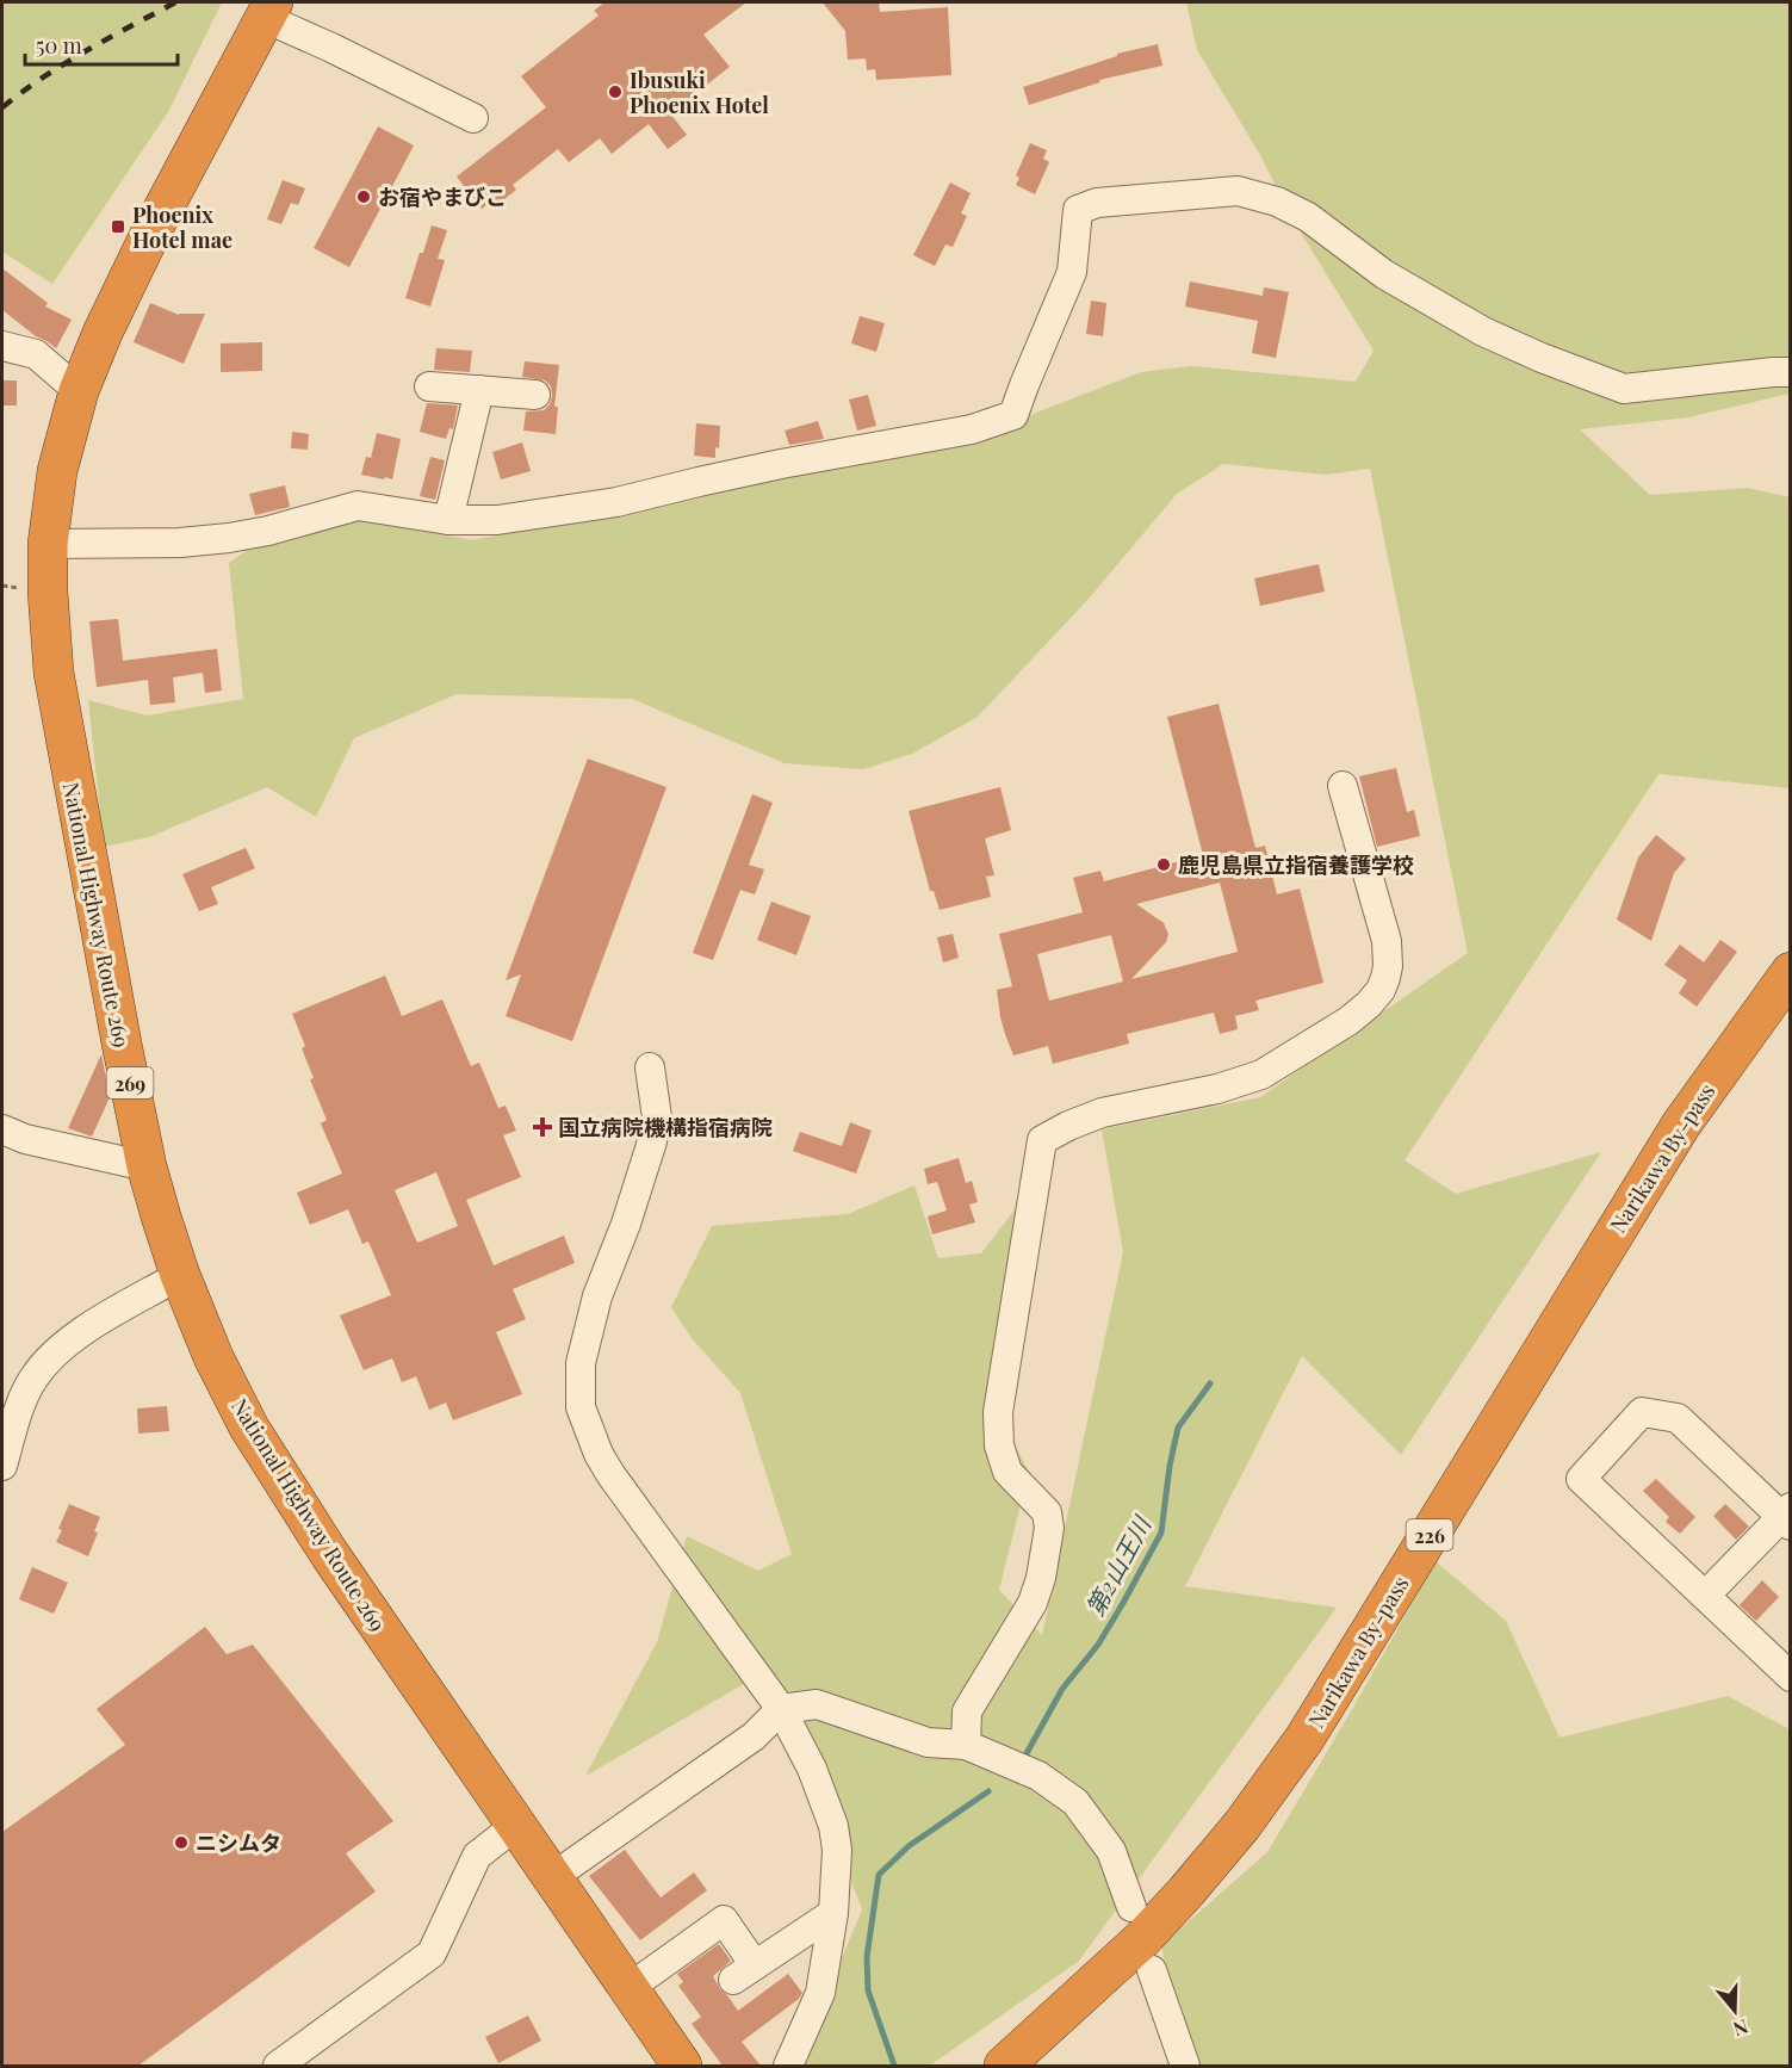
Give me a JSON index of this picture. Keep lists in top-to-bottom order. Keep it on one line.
{"streets":{"highway":["National Highway Route 269","269","Narikawa By-pass","226"]},"water":["第2山王川"],"places":{"other":["Ibusuki Phoenix Hotel","お宿やまびこ","鹿児島県立指宿養護学校","ニシムタ"],"transit":["Phoenix Hotel mae"],"health":["国立病院機構指宿病院"]},"scale_bar":"50 m","north":"bottom"}
